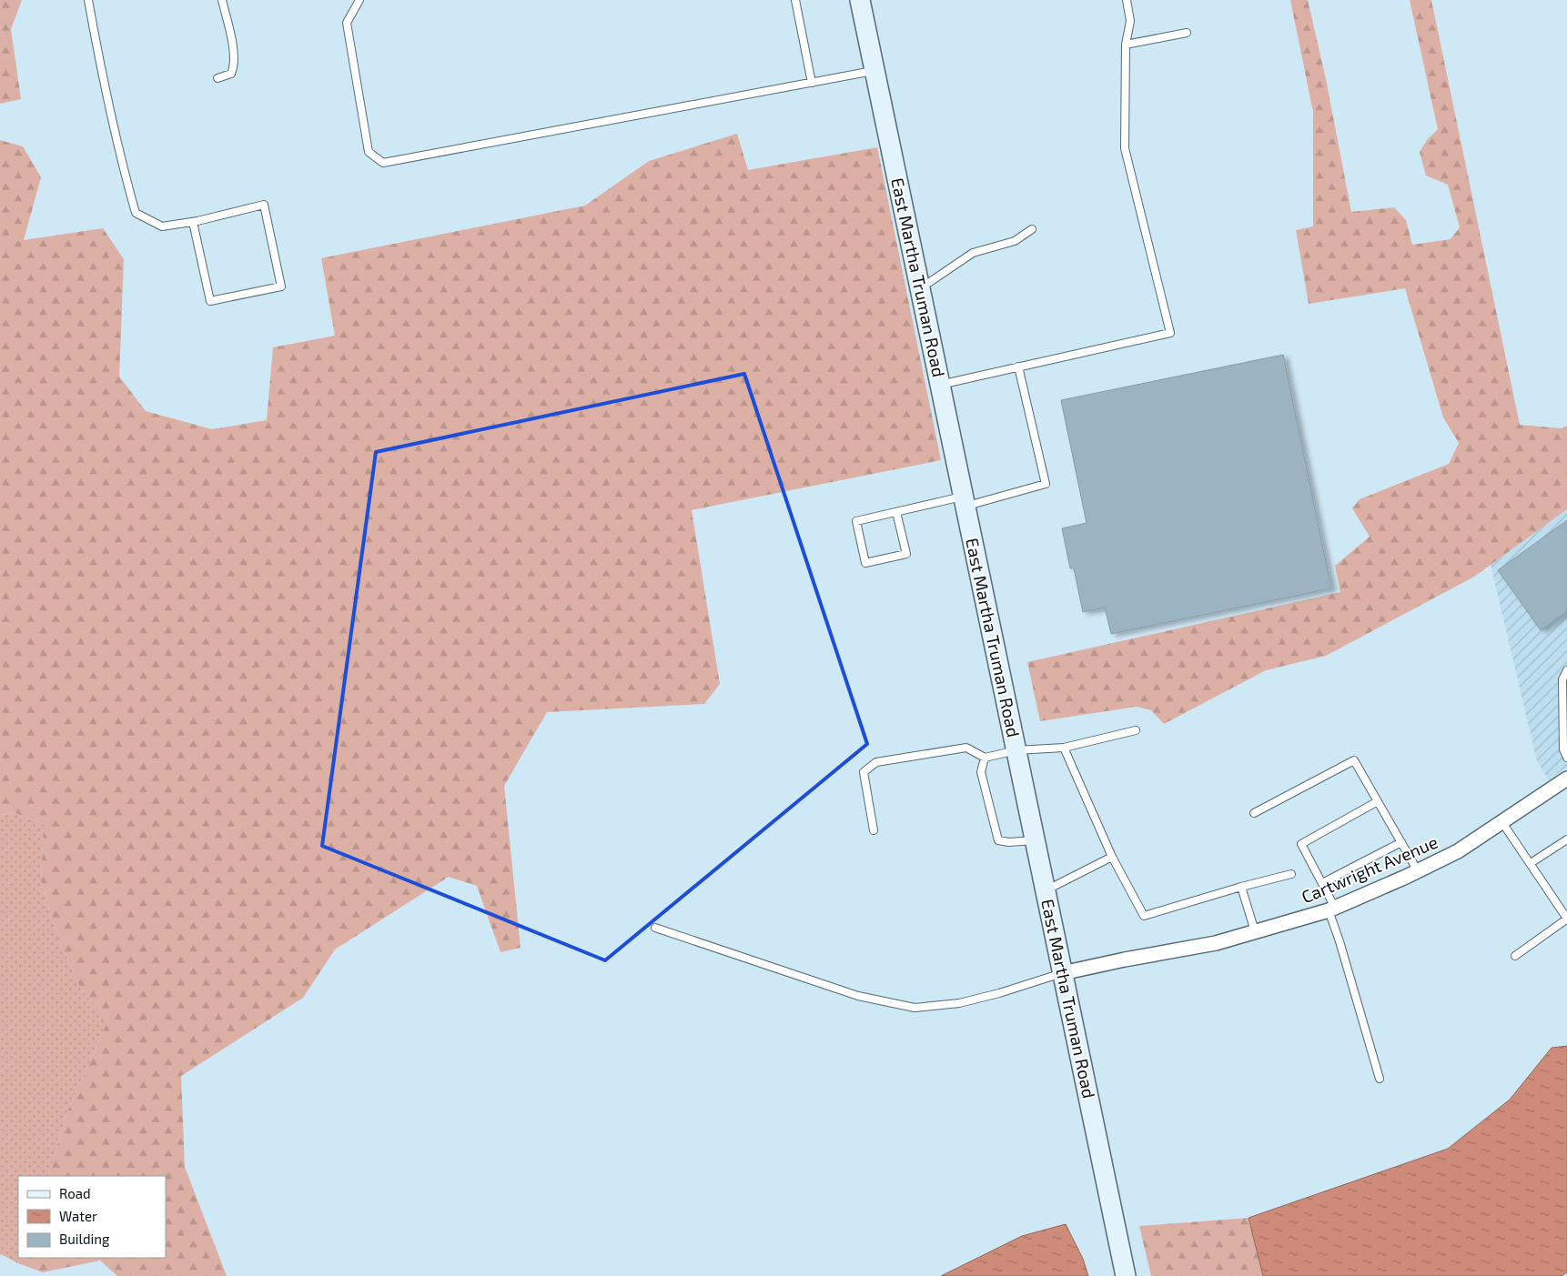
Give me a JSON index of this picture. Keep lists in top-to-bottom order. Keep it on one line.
{"streets":{"main road":["East Martha Truman Road"],"street":["Cartwright Avenue"]},"crossings":[["East Martha Truman Road","Cartwright Avenue"]],"legend":["Road","Water","Building"]}
